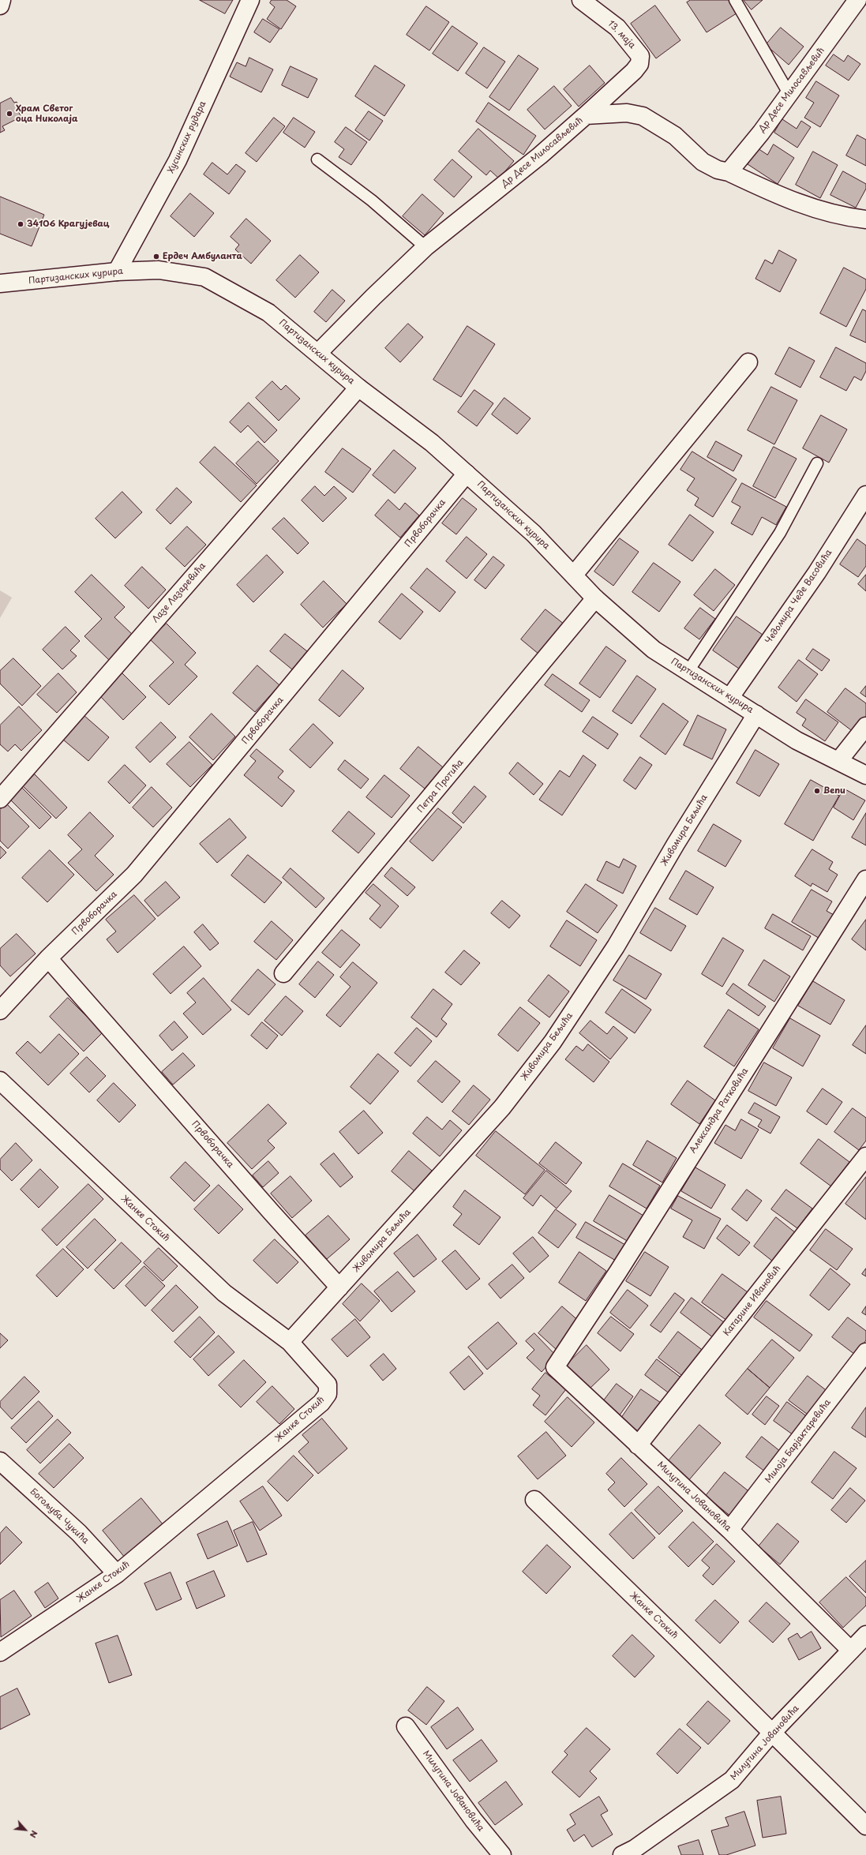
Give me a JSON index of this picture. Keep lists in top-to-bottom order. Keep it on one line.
{"streets":{"street":["13. маја","Др Десе Милосављевић","Хусинских рудара","Партизанских курира","Првоборачка","Лазе Лазаревића","Чедомира Чеде Васовића","Петра Протића","Живомира Бељића","Александра Ратковића","Жанке Стокић","Катарине Ивановић","Милоја Барјактаревића","Милутина Јовановића","Богољуба Чукића"]},"crossings":[["13. маја","Др Десе Милосављевић"],["Др Десе Милосављевић","Партизанских курира"],["Хусинских рудара","Партизанских курира"],["Партизанских курира","Првоборачка"],["Партизанских курира","Лазе Лазаревића"],["Партизанских курира","Чедомира Чеде Васовића"],["Партизанских курира","Петра Протића"],["Партизанских курира","Живомира Бељића"],["Првоборачка","Живомира Бељића"],["Живомира Бељића","Жанке Стокић"],["Александра Ратковића","Милутина Јовановића"],["Жанке Стокић","Милутина Јовановића"],["Жанке Стокић","Богољуба Чукића"],["Катарине Ивановић","Милутина Јовановића"],["Милоја Барјактаревића","Милутина Јовановића"]],"places":["Храм Светог оца Николаја","34106 Крагујевац","Ердеч Амбуланта","Benu"],"north":"bottom right"}
